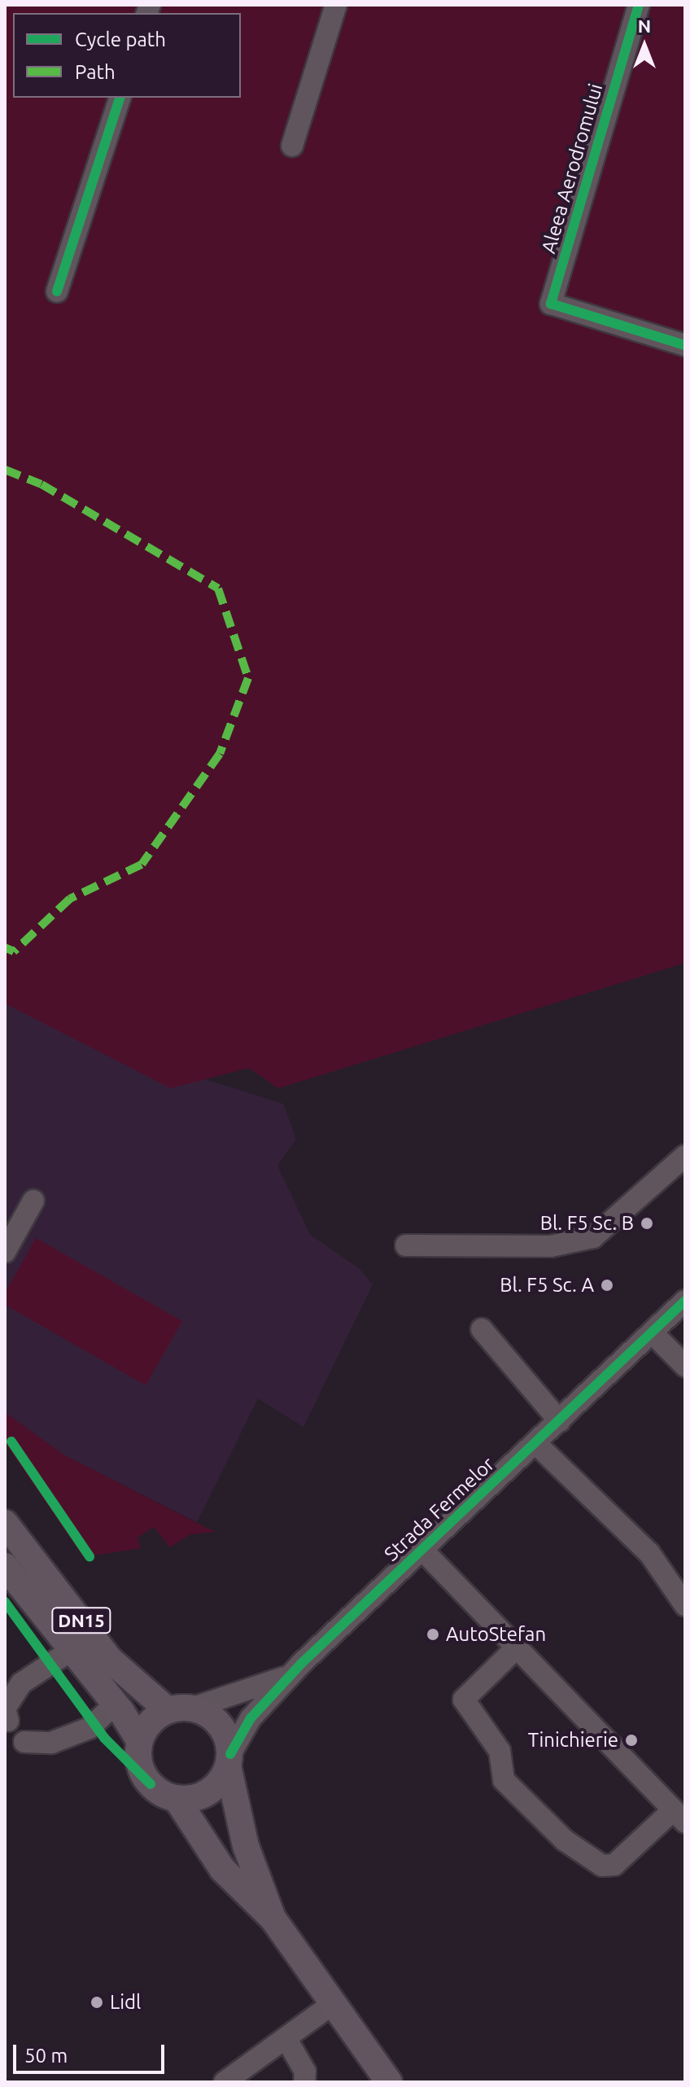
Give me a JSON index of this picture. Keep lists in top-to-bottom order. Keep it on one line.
{"streets":{"main road":["DN15"],"street":["Aleea Aerodromului","Strada Fermelor"]},"crossings":[["Strada Fermelor","DN15"]],"places":["Bl. F5 Sc. B","Bl. F5 Sc. A","AutoStefan","Tinichierie","Lidl"],"legend":["Cycle path","Path"],"scale_bar":"50 m","north":"top"}
